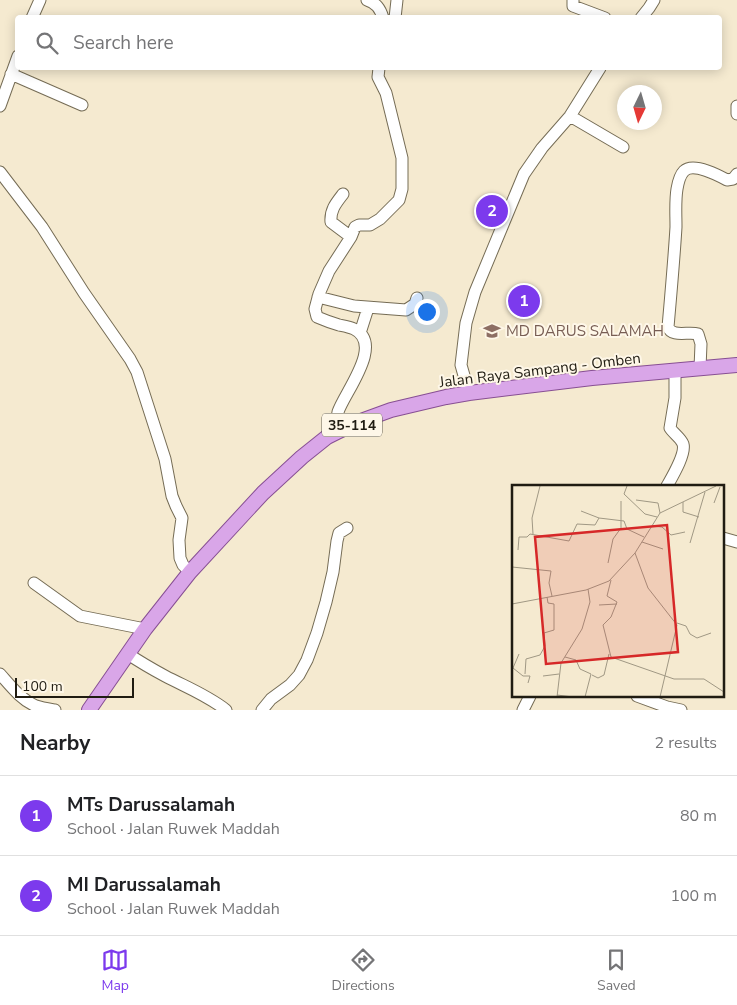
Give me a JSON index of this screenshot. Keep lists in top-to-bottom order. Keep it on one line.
{"streets":{"main road":["Jalan Raya Sampang - Omben","35-114"]},"places":{"school or university":["MD DARUS SALAMAH"]},"scale_bar":"100 m","north":"bottom","page":{"search":"Search here","pins":["2","1"],"scale":"100 m","heading":["Nearby","2 results"],"list":[{"mark":"1","name":"MTs Darussalamah","note":"School · Jalan Ruwek Maddah","value":"80 m"},{"mark":"2","name":"MI Darussalamah","note":"School · Jalan Ruwek Maddah","value":"100 m"}],"nav":["Map","Directions","Saved"]}}
